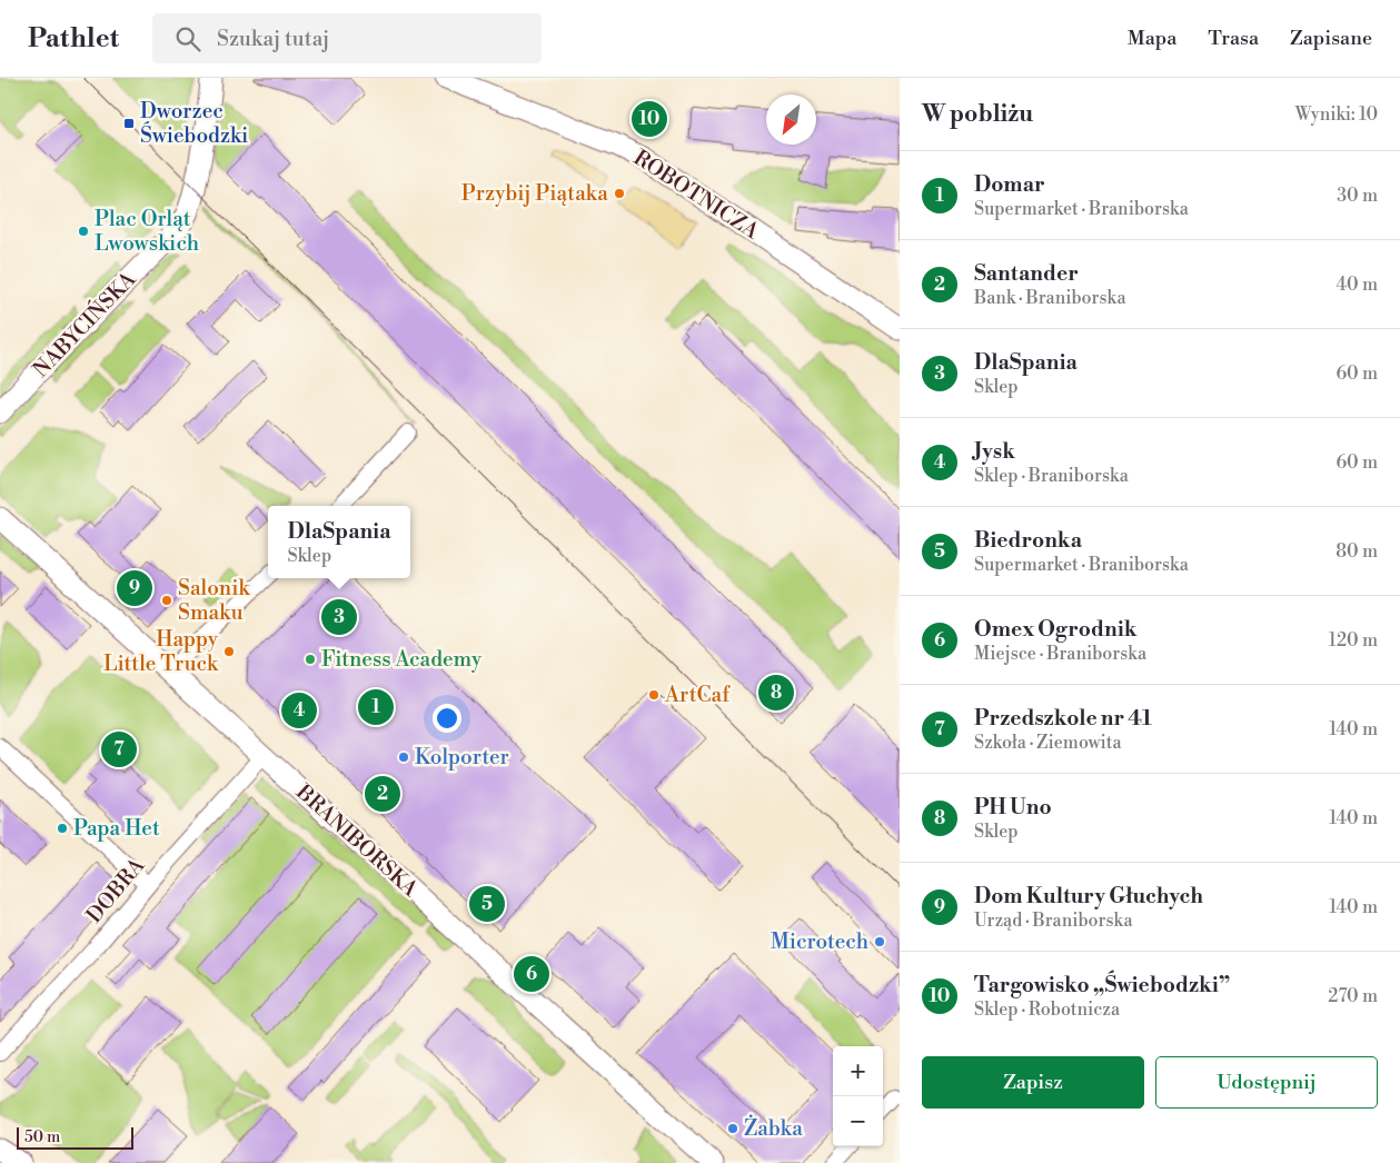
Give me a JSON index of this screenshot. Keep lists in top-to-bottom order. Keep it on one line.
{"streets":{"street":["ROBOTNICZA","NABYCIŃSKA","BRANIBORSKA","DOBRA"]},"crossings":[["BRANIBORSKA","DOBRA"]],"places":{"transit":["Dworzec Świebodzki"],"other":["Przybij Piątaka","Plac Orląt Lwowskich","Salonik Smaku","Happy Little Truck","Fitness Academy","ArtCaf","Kolporter","Papa Het","Microtech","Żabka"]},"scale_bar":"50 m","north":"bottom left","page":{"header":"Pathlet","search":"Szukaj tutaj","nav":["Mapa","Trasa","Zapisane"],"heading":["W pobliżu","Wyniki: 10"],"pins":["10","9","3","8","1","4","7","2","5","6"],"list":[{"mark":"1","name":"Domar","note":"Supermarket · Braniborska","value":"30 m"},{"mark":"2","name":"Santander","note":"Bank · Braniborska","value":"40 m"},{"mark":"3","name":"DlaSpania","note":"Sklep","value":"60 m"},{"mark":"4","name":"Jysk","note":"Sklep · Braniborska","value":"60 m"},{"mark":"5","name":"Biedronka","note":"Supermarket · Braniborska","value":"80 m"},{"mark":"6","name":"Omex Ogrodnik","note":"Miejsce · Braniborska","value":"120 m"},{"mark":"7","name":"Przedszkole nr 41","note":"Szkoła · Ziemowita","value":"140 m"},{"mark":"8","name":"PH Uno","note":"Sklep","value":"140 m"},{"mark":"9","name":"Dom Kultury Głuchych","note":"Urząd · Braniborska","value":"140 m"},{"mark":"10","name":"Targowisko „Świebodzki”","note":"Sklep · Robotnicza","value":"270 m"}],"popup":["DlaSpania","Sklep"],"buttons":["Zapisz","Udostępnij"],"map_buttons":["+","−"],"scale":"50 m"}}
